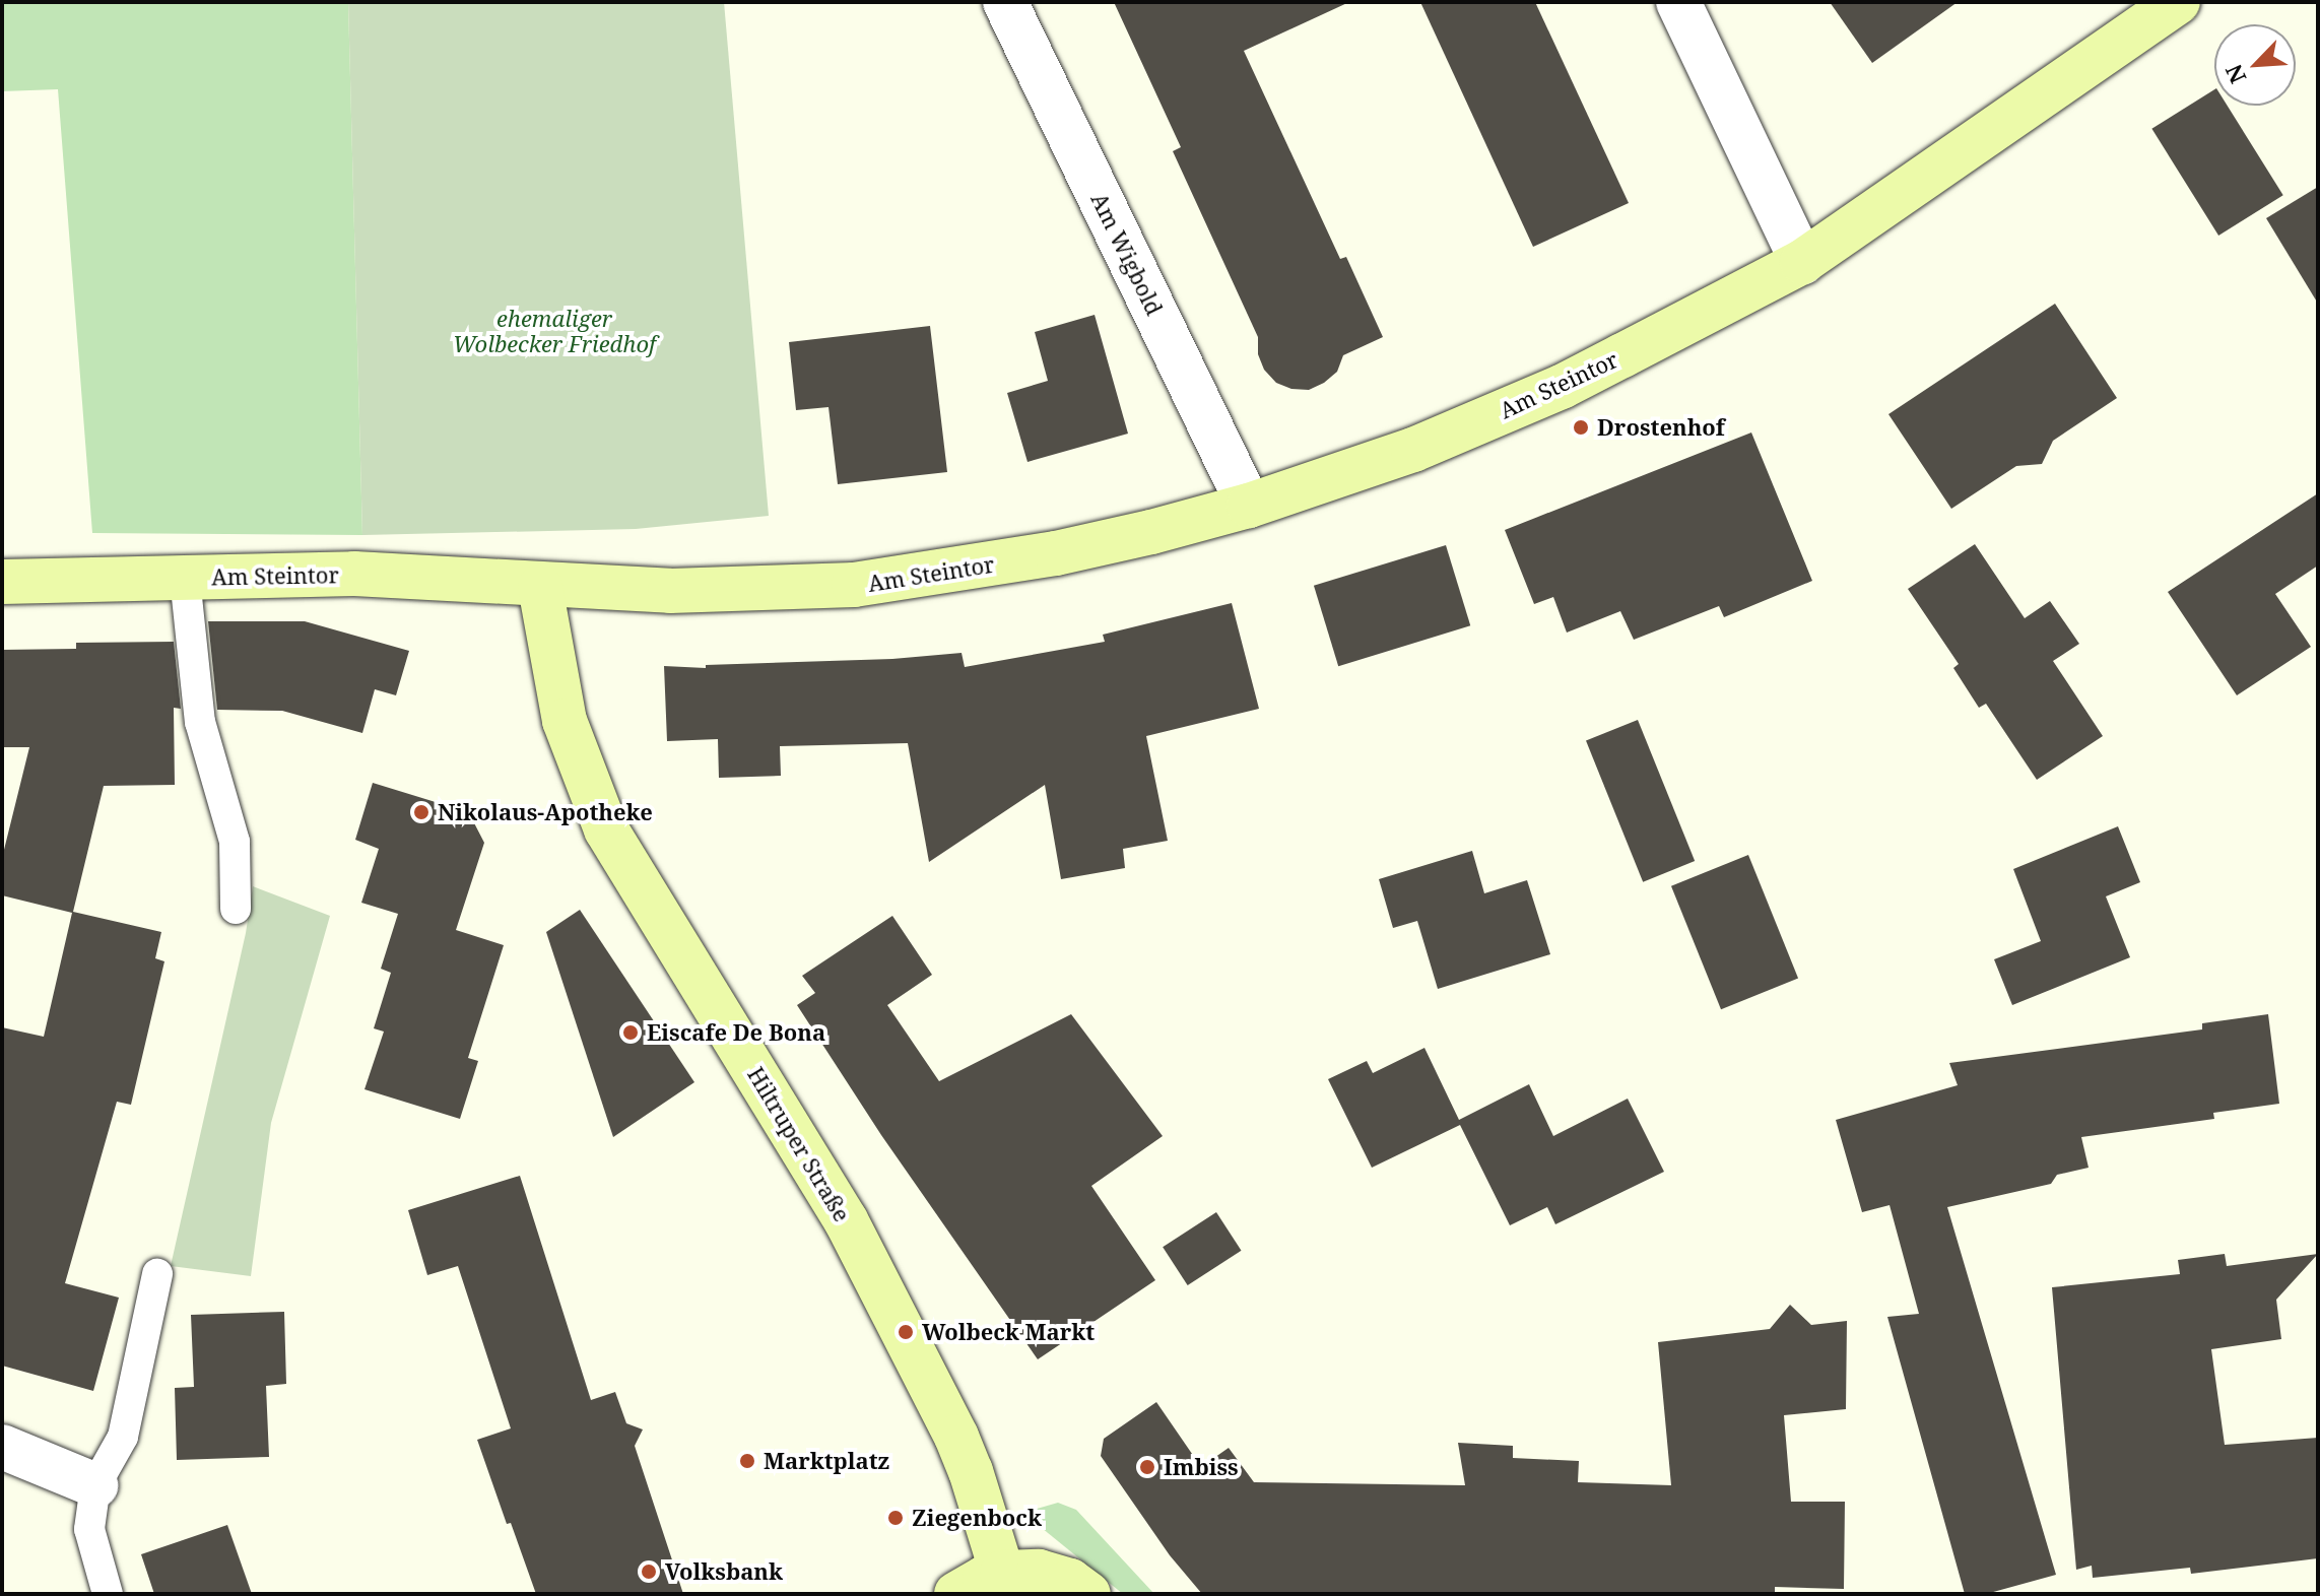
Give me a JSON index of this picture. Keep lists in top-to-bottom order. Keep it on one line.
{"streets":{"street":["Am Wigbold","Am Steintor","Hiltruper Straße"]},"crossings":[["Am Wigbold","Am Steintor"],["Am Steintor","Hiltruper Straße"]],"parks":["ehemaliger Wolbecker Friedhof"],"places":["Drostenhof","Nikolaus-Apotheke","Eiscafe De Bona","Wolbeck Markt","Marktplatz","Imbiss","Ziegenbock","Volksbank"],"north":"bottom left"}
